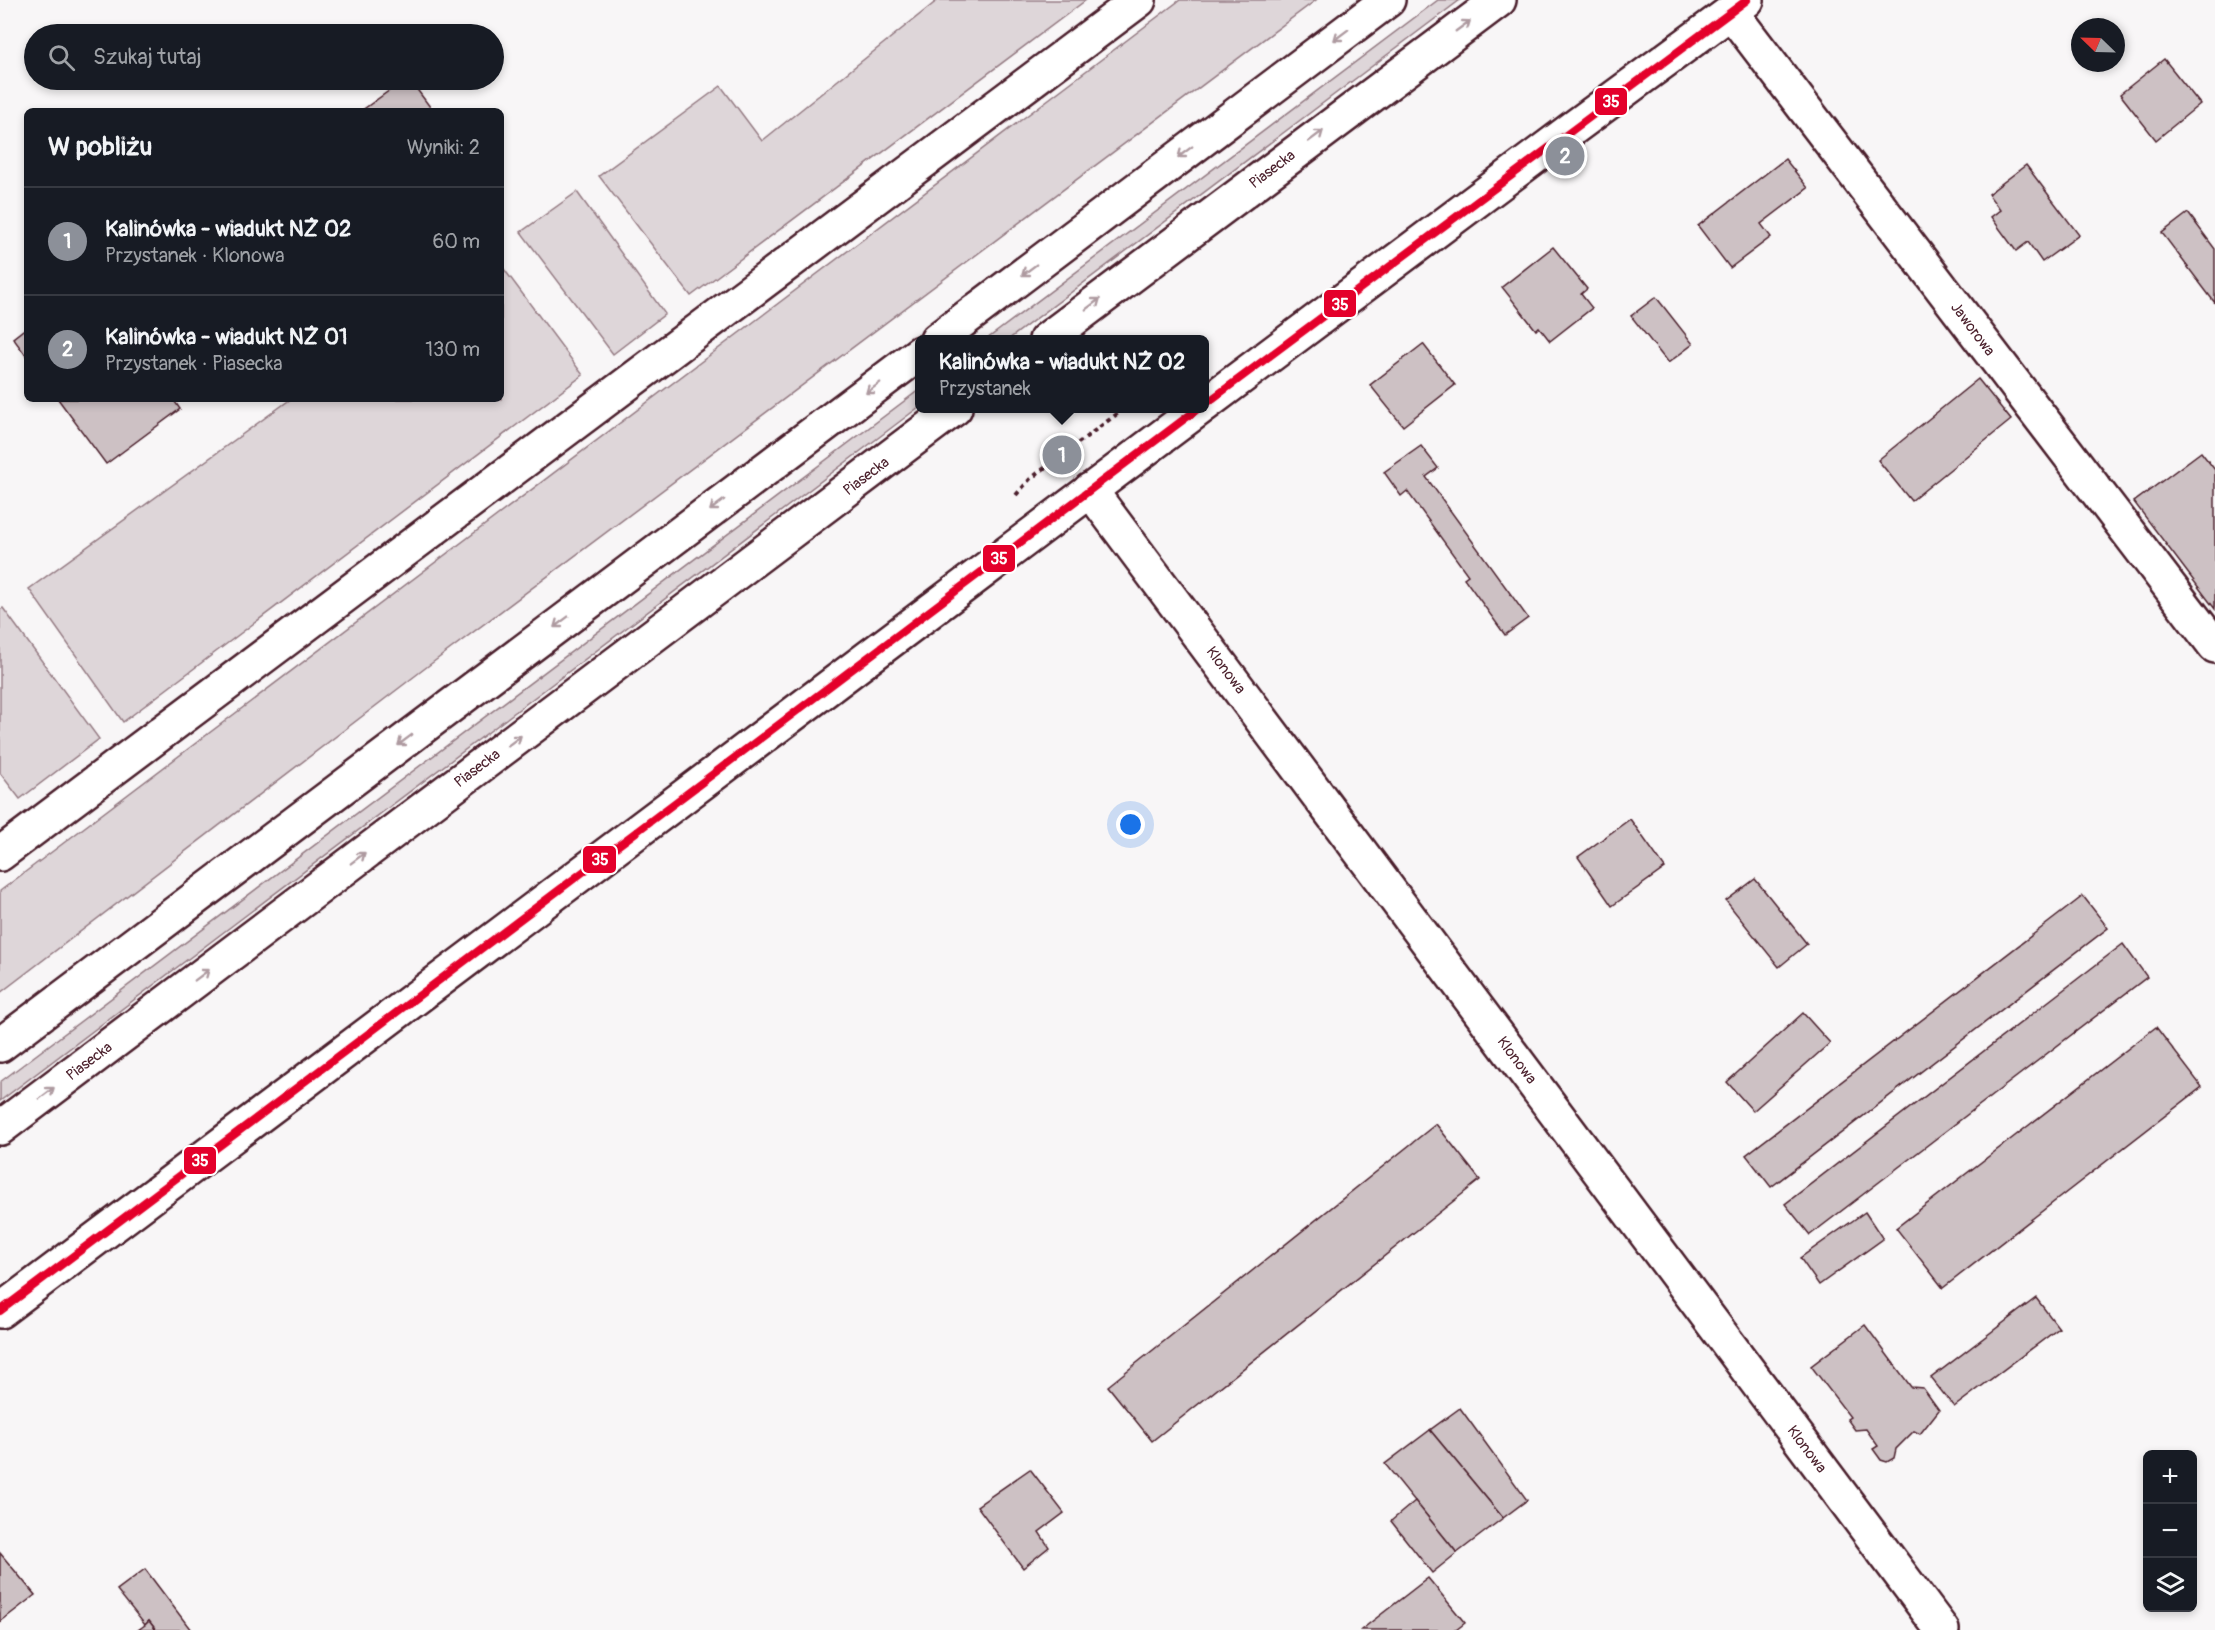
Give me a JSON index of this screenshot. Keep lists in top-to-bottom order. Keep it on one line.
{"streets":{"main road":["Piasecka","Jaworowa","Klonowa"]},"lines":["transit line 35"],"north":"top left","page":{"search":"Szukaj tutaj","heading":["W pobliżu","Wyniki: 2"],"pins":["2","1"],"list":[{"mark":"1","name":"Kalinówka - wiadukt NŻ 02","note":"Przystanek · Klonowa","value":"60 m"},{"mark":"2","name":"Kalinówka - wiadukt NŻ 01","note":"Przystanek · Piasecka","value":"130 m"}],"popup":["Kalinówka - wiadukt NŻ 02","Przystanek"],"map_buttons":["+","−"]}}
